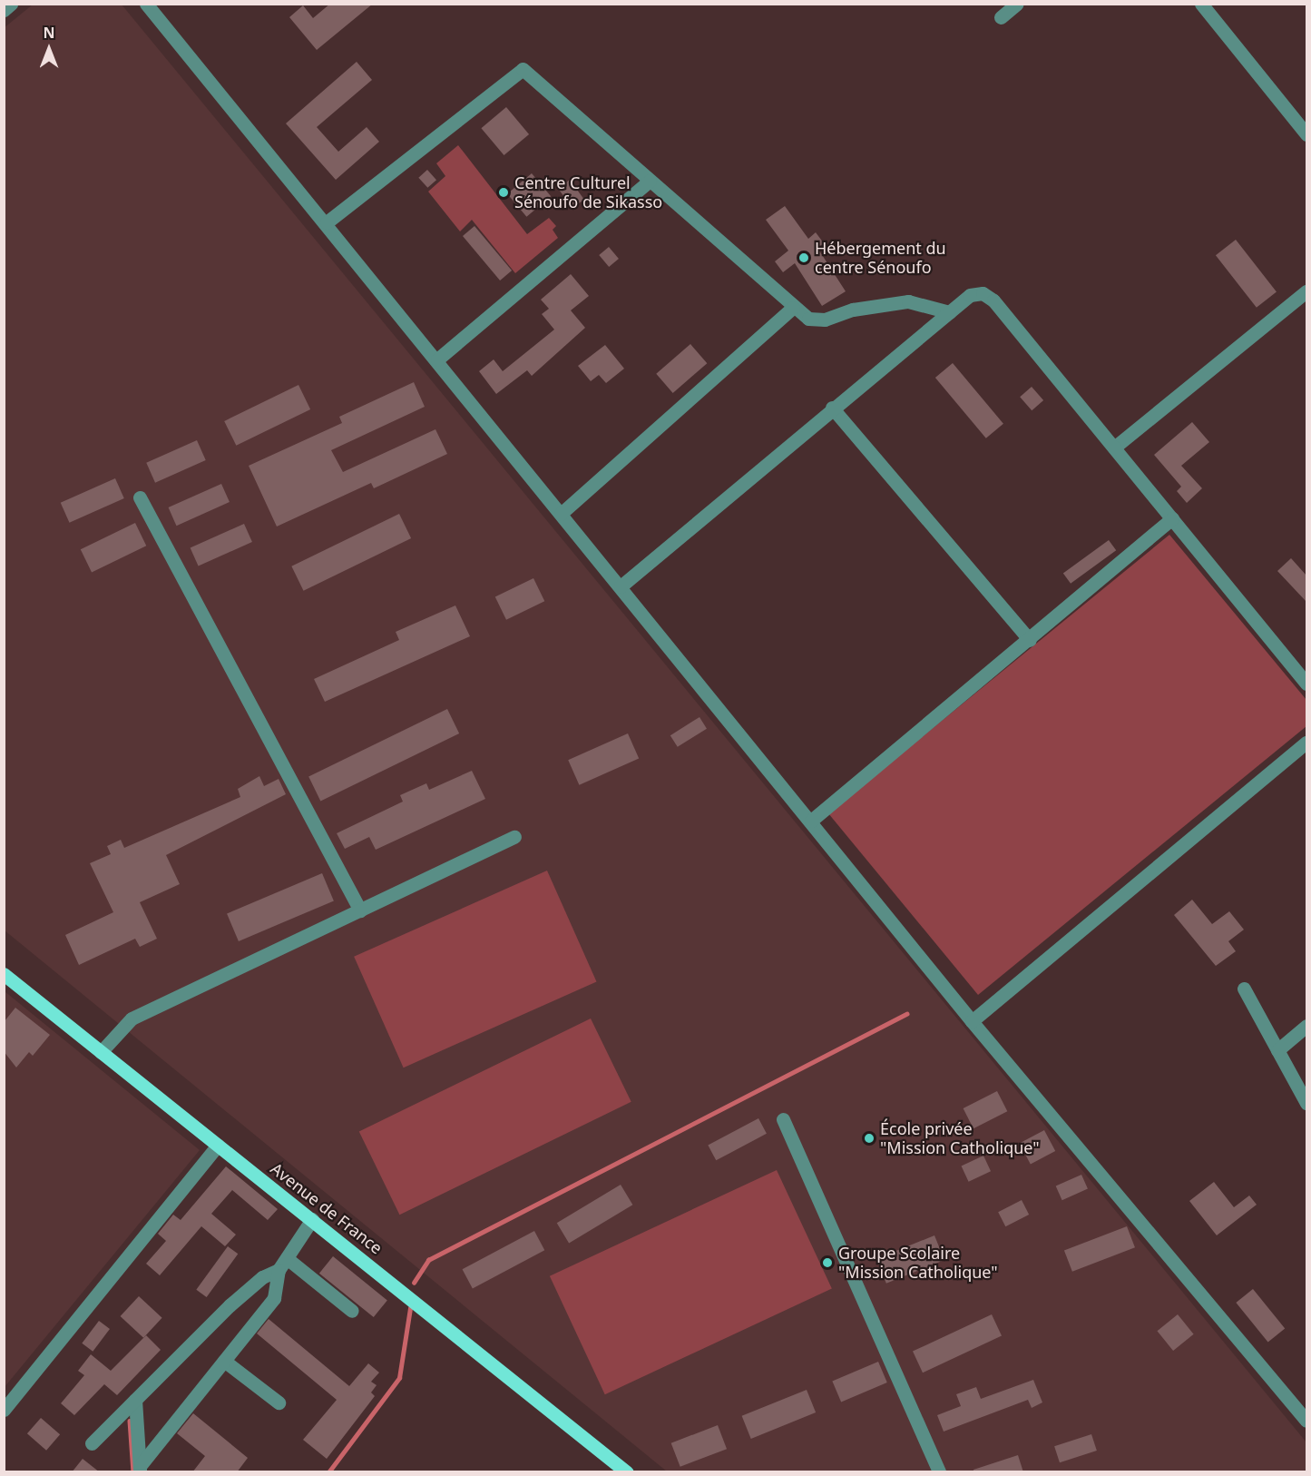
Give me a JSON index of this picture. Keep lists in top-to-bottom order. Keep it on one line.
{"streets":{"main road":["Avenue de France"]},"places":["Centre Culturel Sénoufo de Sikasso","Hébergement du centre Sénoufo","École privée \"Mission Catholique\"","Groupe Scolaire \"Mission Catholique\""],"north":"top"}
